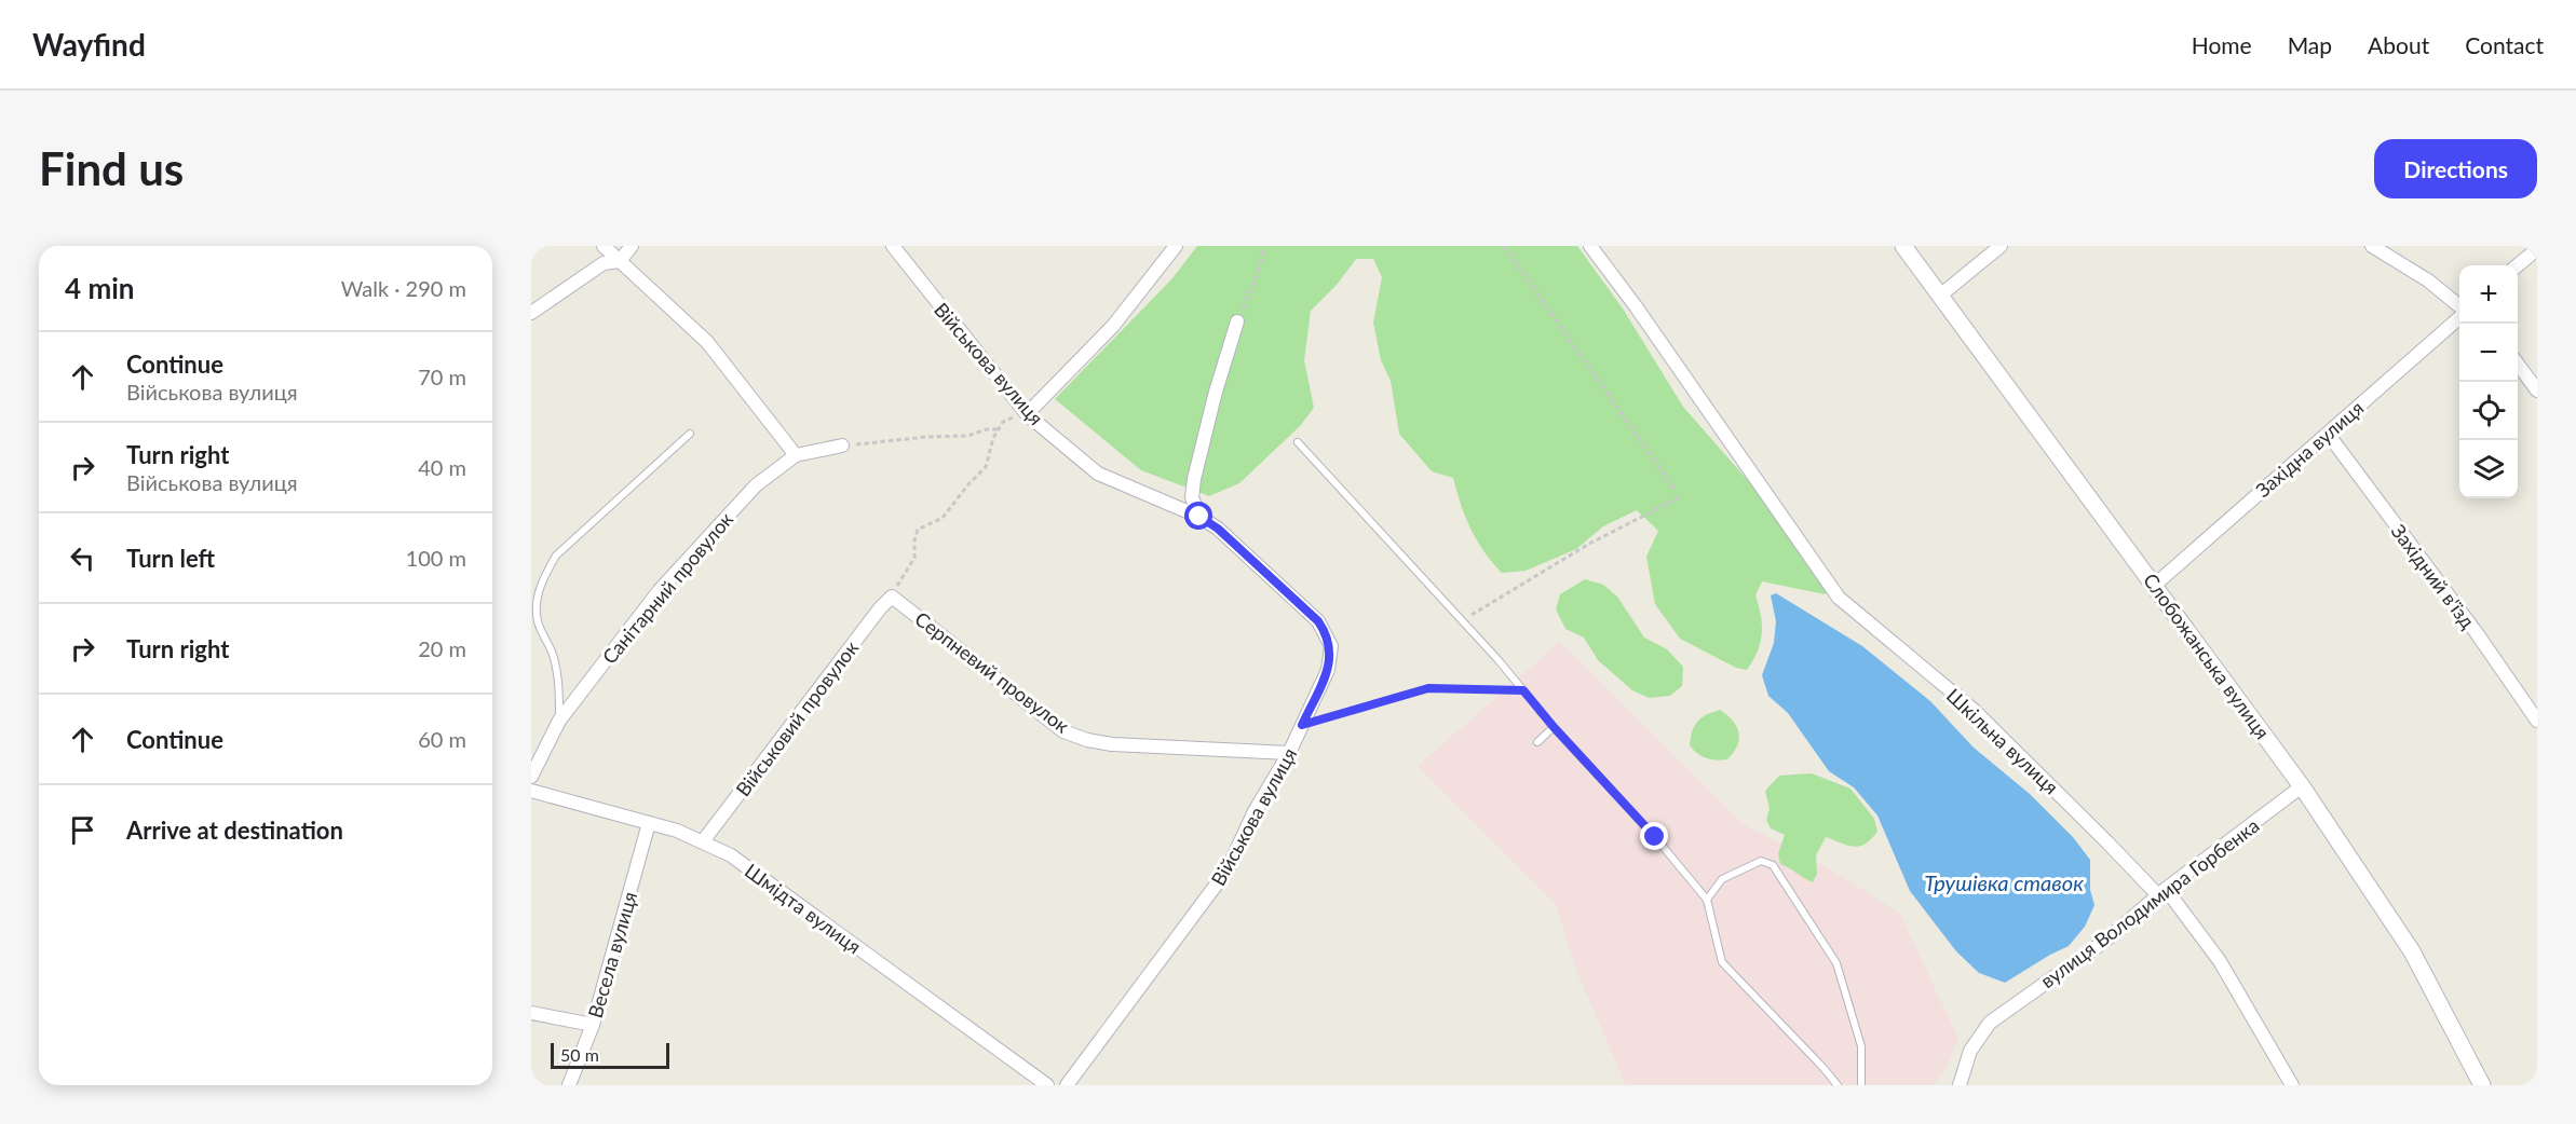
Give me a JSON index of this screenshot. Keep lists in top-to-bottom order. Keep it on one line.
{"streets":{"street":["Військова вулиця","Західна вулиця","Західний в'їзд","Санітарний провулок","Слобожанська вулиця","Серпневий провулок","Військовий провулок","Шкільна вулиця","вулиця Володимира Горбенка","Шмідта вулиця","Весела вулиця"]},"crossings":[["Військова вулиця","Серпневий провулок"],["Західна вулиця","Західний в'їзд"],["Західна вулиця","Слобожанська вулиця"],["Слобожанська вулиця","вулиця Володимира Горбенка"],["Серпневий провулок","Військовий провулок"],["Військовий провулок","Шмідта вулиця"],["Шкільна вулиця","вулиця Володимира Горбенка"],["Шмідта вулиця","Весела вулиця"]],"water":["Трушівка ставок"],"scale_bar":"50 m","page":{"header":"Wayfind","nav":["Home","Map","About","Contact"],"buttons":"Directions","title":"Find us","heading":["4 min","Walk · 290 m"],"map_buttons":["+","−"],"list":[["Continue","Військова вулиця","70 m"],["Turn right","Військова вулиця","40 m"],["Turn left","100 m"],["Turn right","20 m"],["Continue","60 m"],"Arrive at destination"],"scale":"50 m"}}
